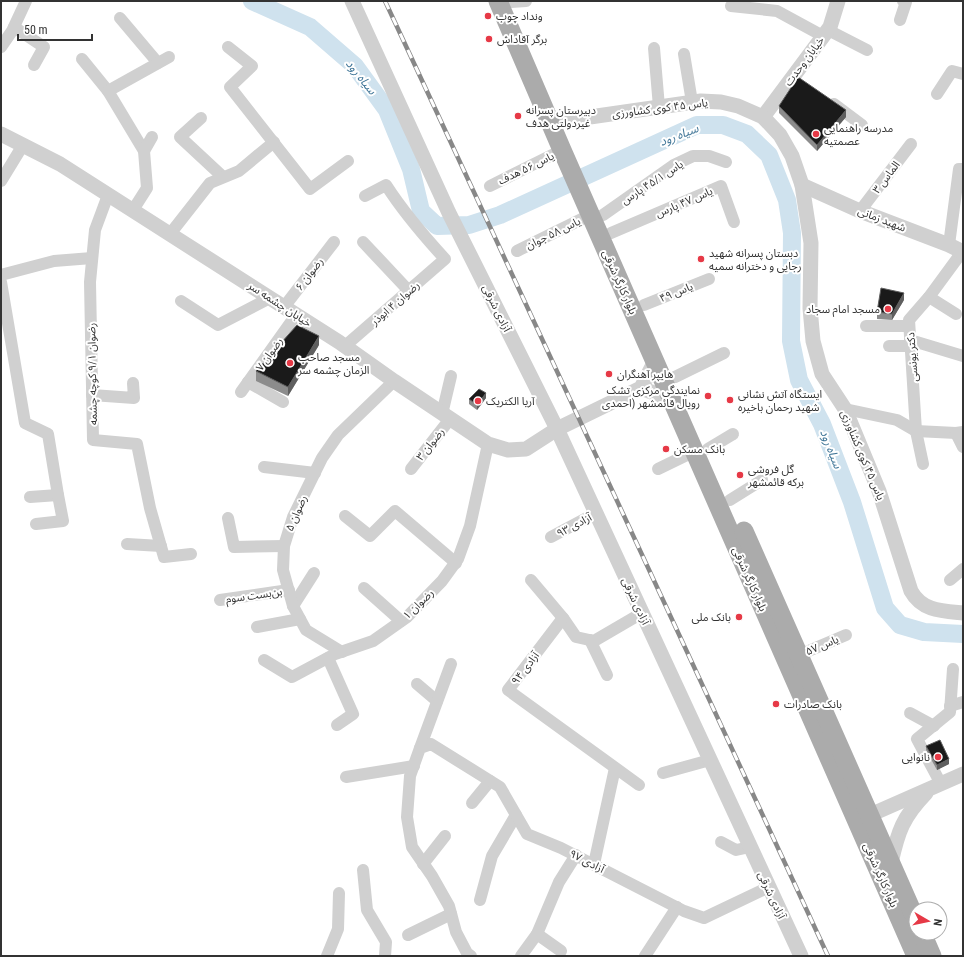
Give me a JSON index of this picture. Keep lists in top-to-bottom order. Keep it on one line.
{"streets":{"main road":["بلوار کارگر شرقی"],"street":["خیابان وحدت","یاس ۴۵ کوی کشاورزی","یاس ۵۶ هدف","الماس ۳","یاس ۴۵/۱ پارس","یاس ۴۷ پارس","شهید زمانی","یاس ۵۸ جوان","رضوان ۶","یاس ۴۹","رضوان ۴ ابوذر","خیابان چشمه سر","آزادی شرقی","رضوان ۷","دکتر یونسی","رضوان ۹/۱ کوچه چشمه","رضوان ۳","رضوان ۵","آزادی ۹۳","بن‌بست سوم","رضوان ۱","یاس ۵۷","آزادی ۹۴","آزادی ۹۷"]},"crossings":[["خیابان وحدت","یاس ۴۵ کوی کشاورزی"],["یاس ۴۵ کوی کشاورزی","شهید زمانی"],["الماس ۳","شهید زمانی"],["یاس ۴۵/۱ پارس","یاس ۵۸ جوان"],["یاس ۴۵/۱ پارس","بلوار کارگر شرقی"],["یاس ۴۷ پارس","بلوار کارگر شرقی"],["شهید زمانی","دکتر یونسی"],["یاس ۵۸ جوان","بلوار کارگر شرقی"],["رضوان ۶","خیابان چشمه سر"],["رضوان ۶","رضوان ۷"],["بلوار کارگر شرقی","یاس ۴۹"],["بلوار کارگر شرقی","یاس ۵۷"],["رضوان ۴ ابوذر","خیابان چشمه سر"],["خیابان چشمه سر","آزادی شرقی"],["خیابان چشمه سر","رضوان ۷"],["خیابان چشمه سر","رضوان ۹/۱ کوچه چشمه"],["خیابان چشمه سر","رضوان ۳"],["خیابان چشمه سر","رضوان ۵"],["خیابان چشمه سر","رضوان ۱"],["آزادی شرقی","آزادی ۹۳"],["آزادی شرقی","آزادی ۹۷"],["رضوان ۵","بن‌بست سوم"],["رضوان ۵","رضوان ۱"]],"water":["سیاه رود"],"places":["ونداد چوب","برگر آقاداش","دبیرستان پسرانه غیردولتی هدف","مدرسه راهنمایی عصمتیه","دبستان پسرانه شهید رجایی و دخترانه سمیه","مسجد امام سجاد","مسجد صاحب الزمان چشمه سر","هایپر آهنگران","نمایندگی مرکزی تشک رویال قائمشهر (احمدی","ایستگاه آتش نشانی شهید رحمان باخیره","آریا الکتریک","بانک مسکن","گل فروشی برکه قائمشهر","بانک ملی","بانک صادرات","نانوایی"],"scale_bar":"50 m","north":"right"}
